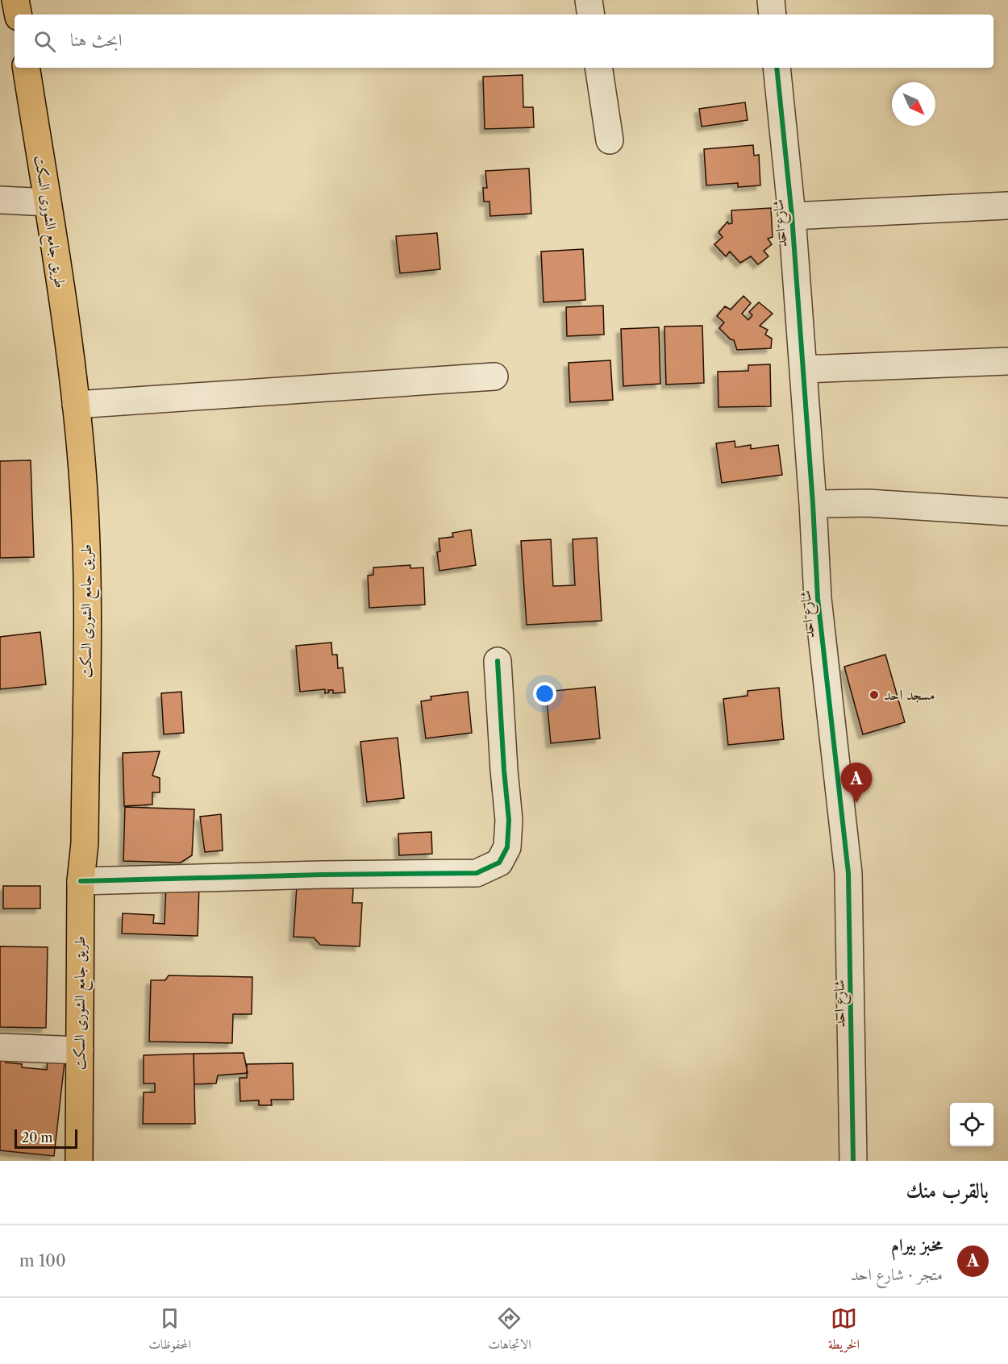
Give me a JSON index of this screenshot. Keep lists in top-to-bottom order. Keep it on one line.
{"streets":{"main road":["طريق جامع الشورى السكت"],"street":["شارع احد"]},"places":["مسجد احد"],"scale_bar":"20 m","north":"bottom right","page":{"search":"ابحث هنا","pins":"A","scale":"20 m","heading":"بالقرب منك","list":[{"mark":"A","name":"مخبز بيرام","note":"متجر · شارع احد","value":"100 m"}],"nav":["الخريطة","الاتجاهات","المحفوظات"]}}
